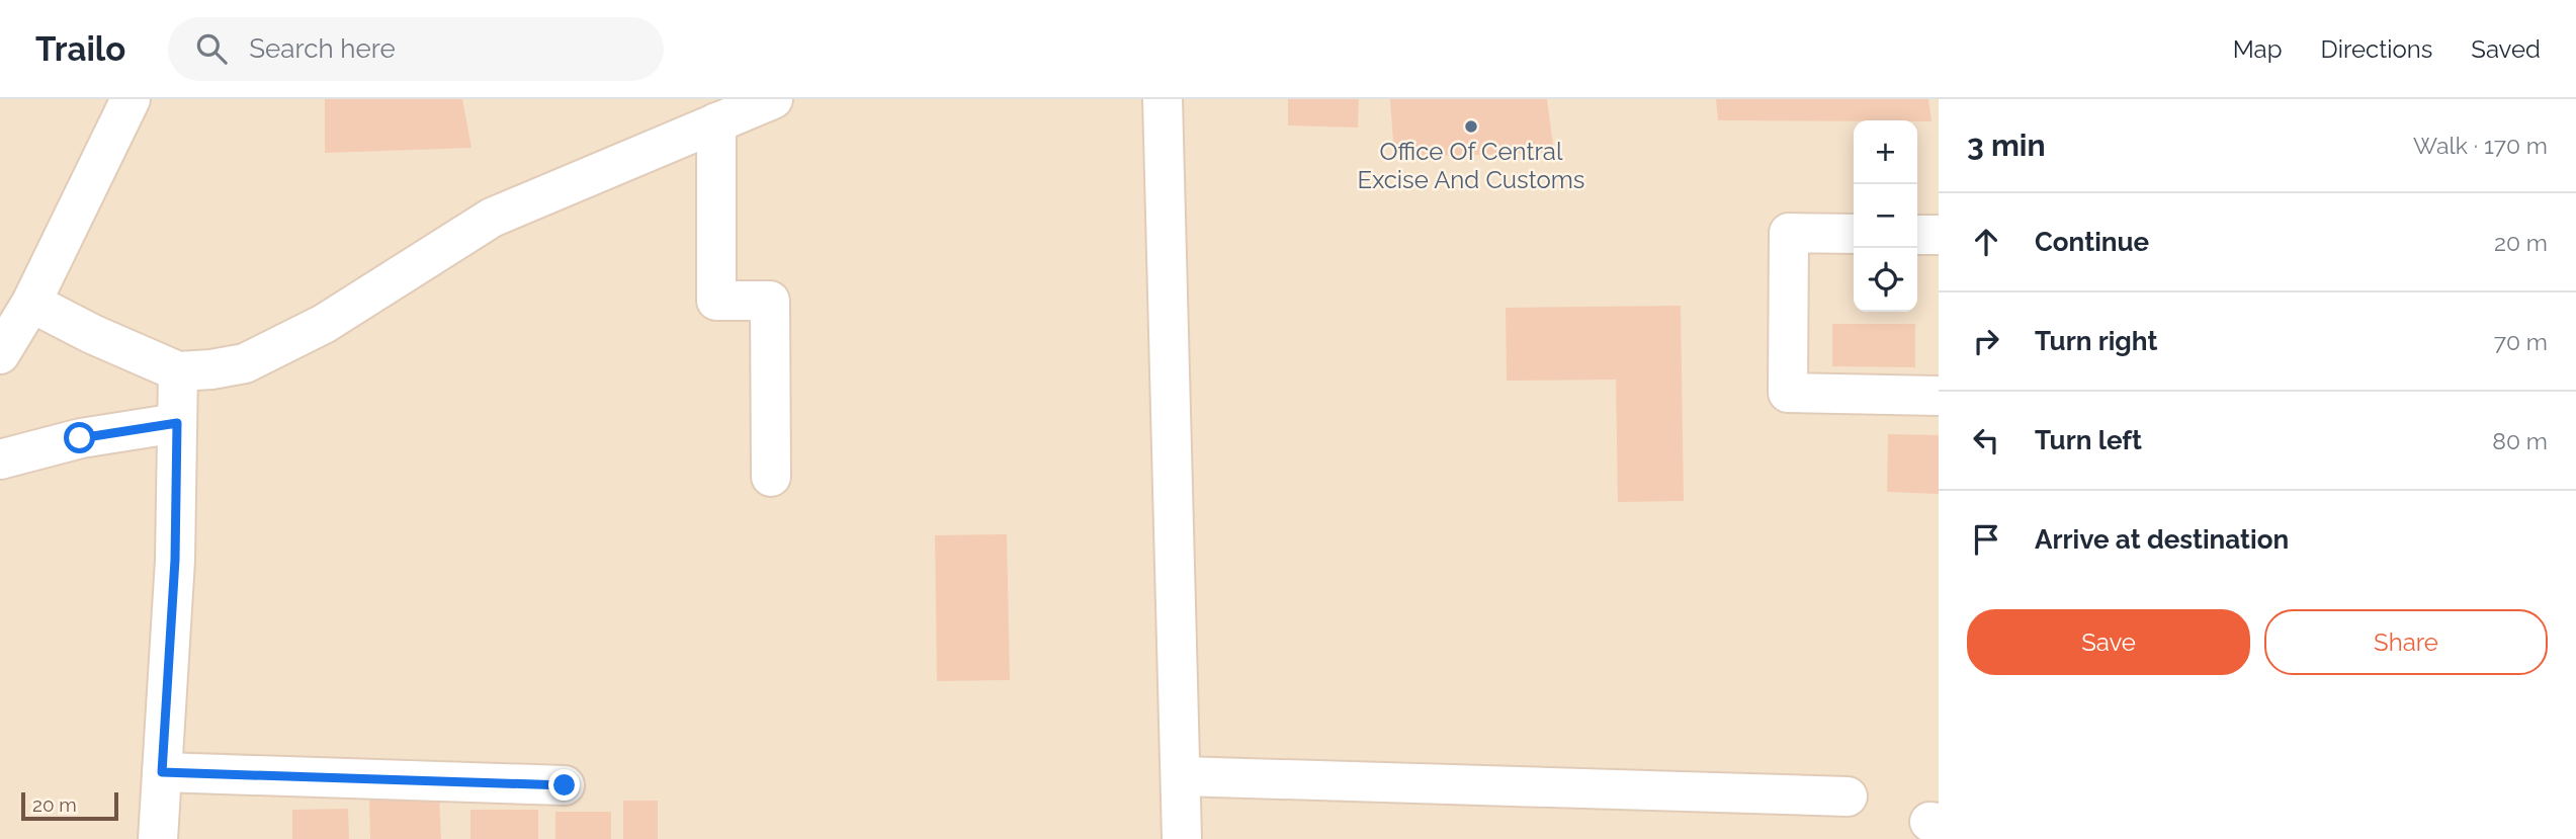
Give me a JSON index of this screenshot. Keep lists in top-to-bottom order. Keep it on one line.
{"places":["Office Of Central Excise And Customs"],"scale_bar":"20 m","page":{"header":"Trailo","search":"Search here","nav":["Map","Directions","Saved"],"heading":["3 min","Walk · 170 m"],"map_buttons":["+","−"],"list":[["Continue","20 m"],["Turn right","70 m"],["Turn left","80 m"],"Arrive at destination"],"buttons":["Save","Share"],"scale":"20 m"}}
